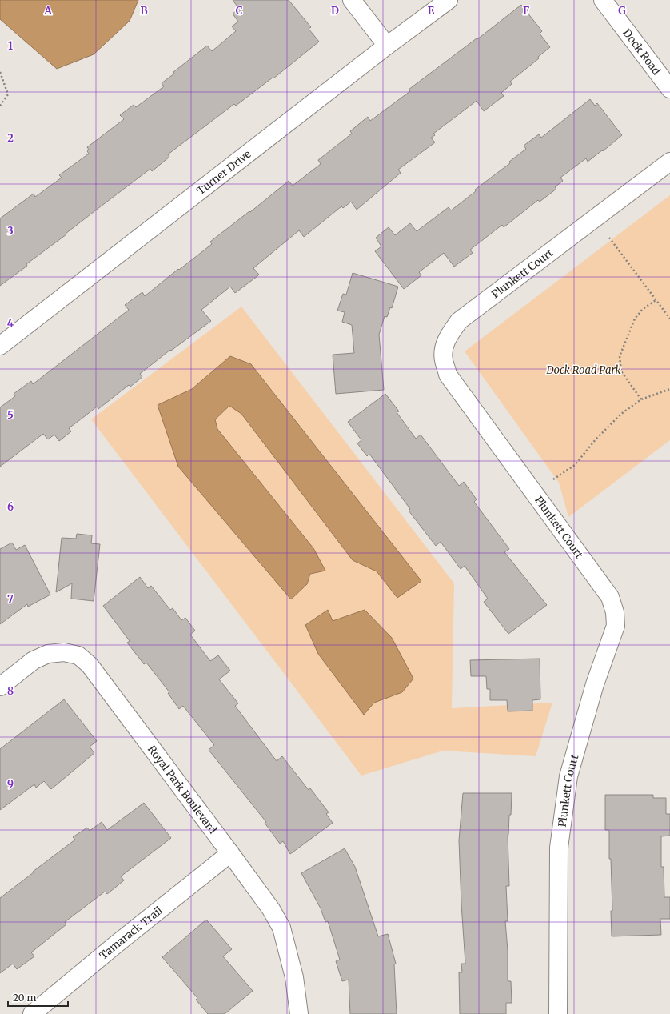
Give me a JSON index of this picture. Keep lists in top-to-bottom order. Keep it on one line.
{"streets":{"street":["Dock Road","Turner Drive","Plunkett Court","Royal Park Boulevard","Tamarack Trail"]},"crossings":[["Royal Park Boulevard","Tamarack Trail"]],"parks":["Dock Road Park"],"scale_bar":"20 m","grid":{"columns":["A","B","C","D","E","F","G"],"rows":["1","2","3","4","5","6","7","8","9"]}}
